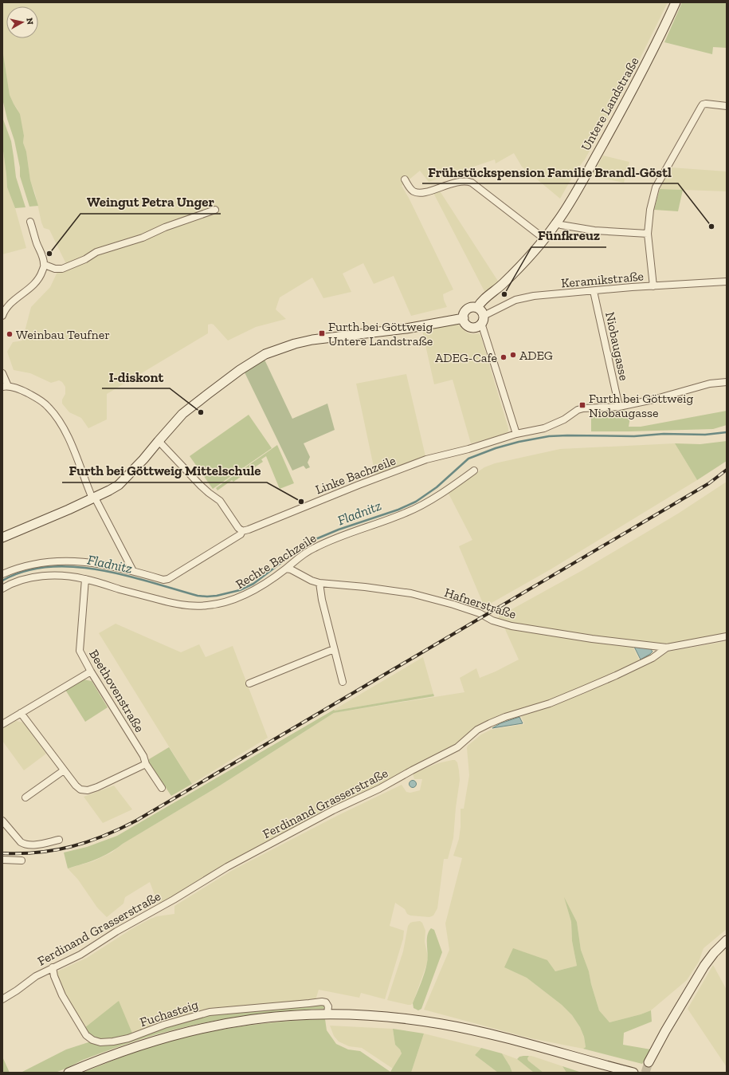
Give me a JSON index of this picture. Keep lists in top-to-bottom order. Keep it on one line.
{"streets":{"street":["Untere Landstraße","Keramikstraße","Niobaugasse","Linke Bachzeile","Rechte Bachzeile","Hafnerstraße","Beethovenstraße","Ferdinand Grasserstraße","Fuchasteig"]},"crossings":[["Untere Landstraße","Keramikstraße"],["Keramikstraße","Niobaugasse"],["Niobaugasse","Linke Bachzeile"],["Rechte Bachzeile","Hafnerstraße"],["Rechte Bachzeile","Beethovenstraße"],["Hafnerstraße","Ferdinand Grasserstraße"],["Ferdinand Grasserstraße","Fuchasteig"]],"water":["Fladnitz"],"places":{"other":["Frühstückspension Familie Brandl-Göstl","Weingut Petra Unger","Fünfkreuz","Weinbau Teufner","ADEG","ADEG-Cafe","I-diskont","Furth bei Göttweig Mittelschule"],"transit":["Furth bei Göttweig Untere Landstraße","Furth bei Göttweig Niobaugasse"]},"north":"right"}
